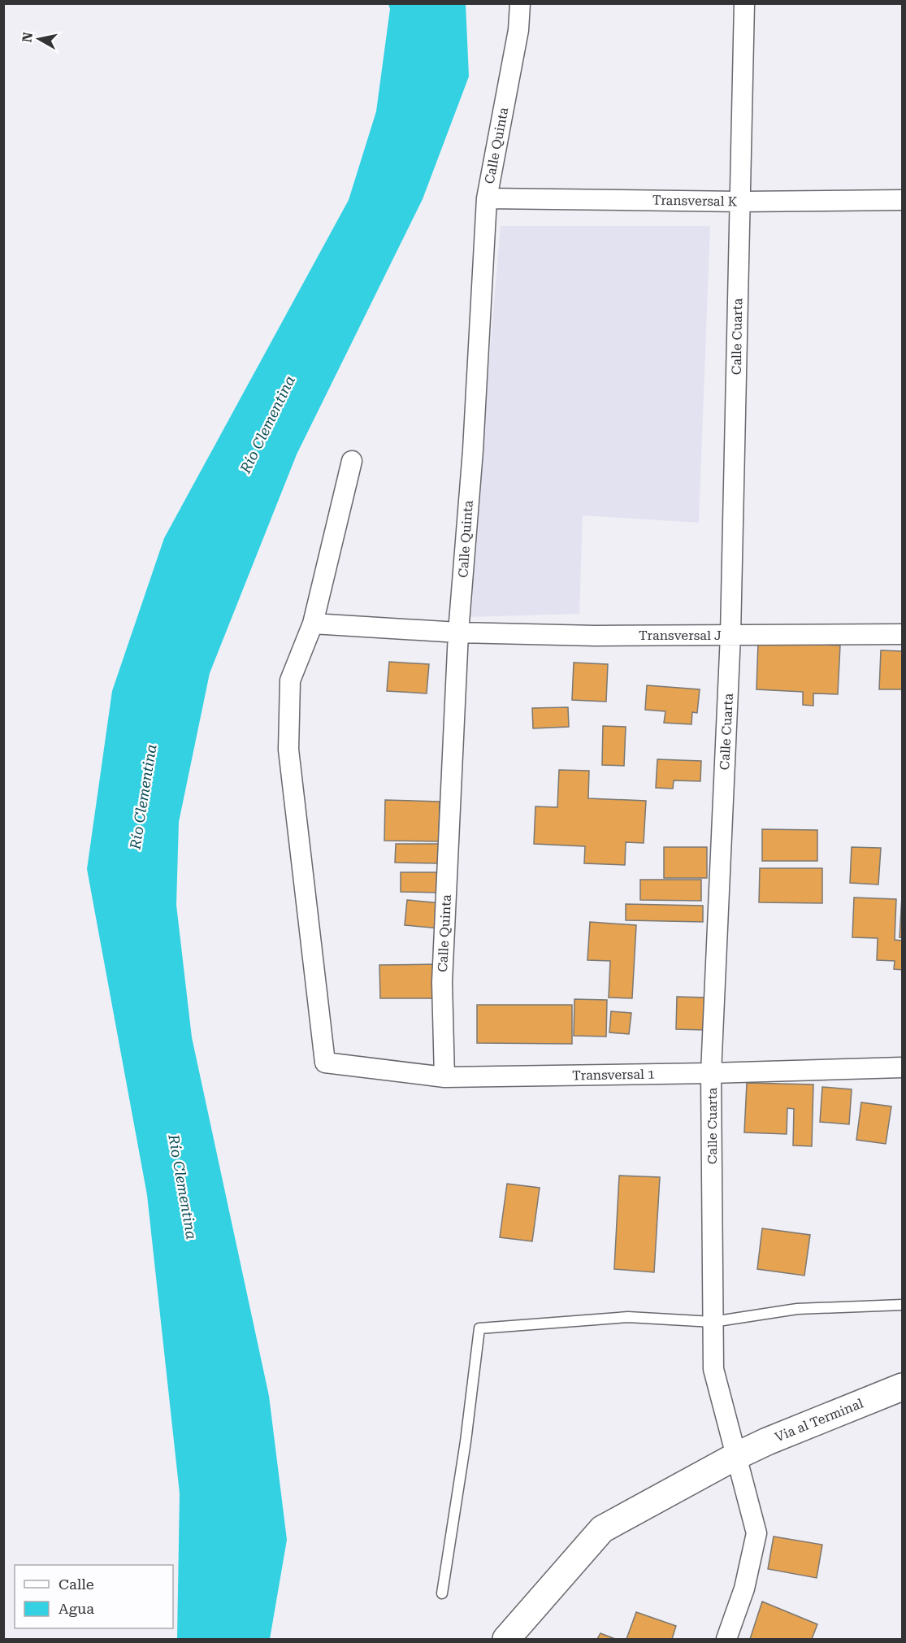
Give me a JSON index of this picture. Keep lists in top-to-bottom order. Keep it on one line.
{"streets":{"highway":["Via al Terminal"],"street":["Calle Quinta","Transversal K","Calle Cuarta","Transversal J","Transversal 1"]},"crossings":[["Calle Quinta","Transversal K"],["Calle Quinta","Transversal J"],["Calle Quinta","Transversal 1"],["Transversal K","Calle Cuarta"],["Calle Cuarta","Transversal J"],["Calle Cuarta","Transversal 1"],["Calle Cuarta","Via al Terminal"],["Transversal J","Transversal 1"]],"water":["Río Clementina"],"legend":["Calle","Agua"],"north":"left"}
